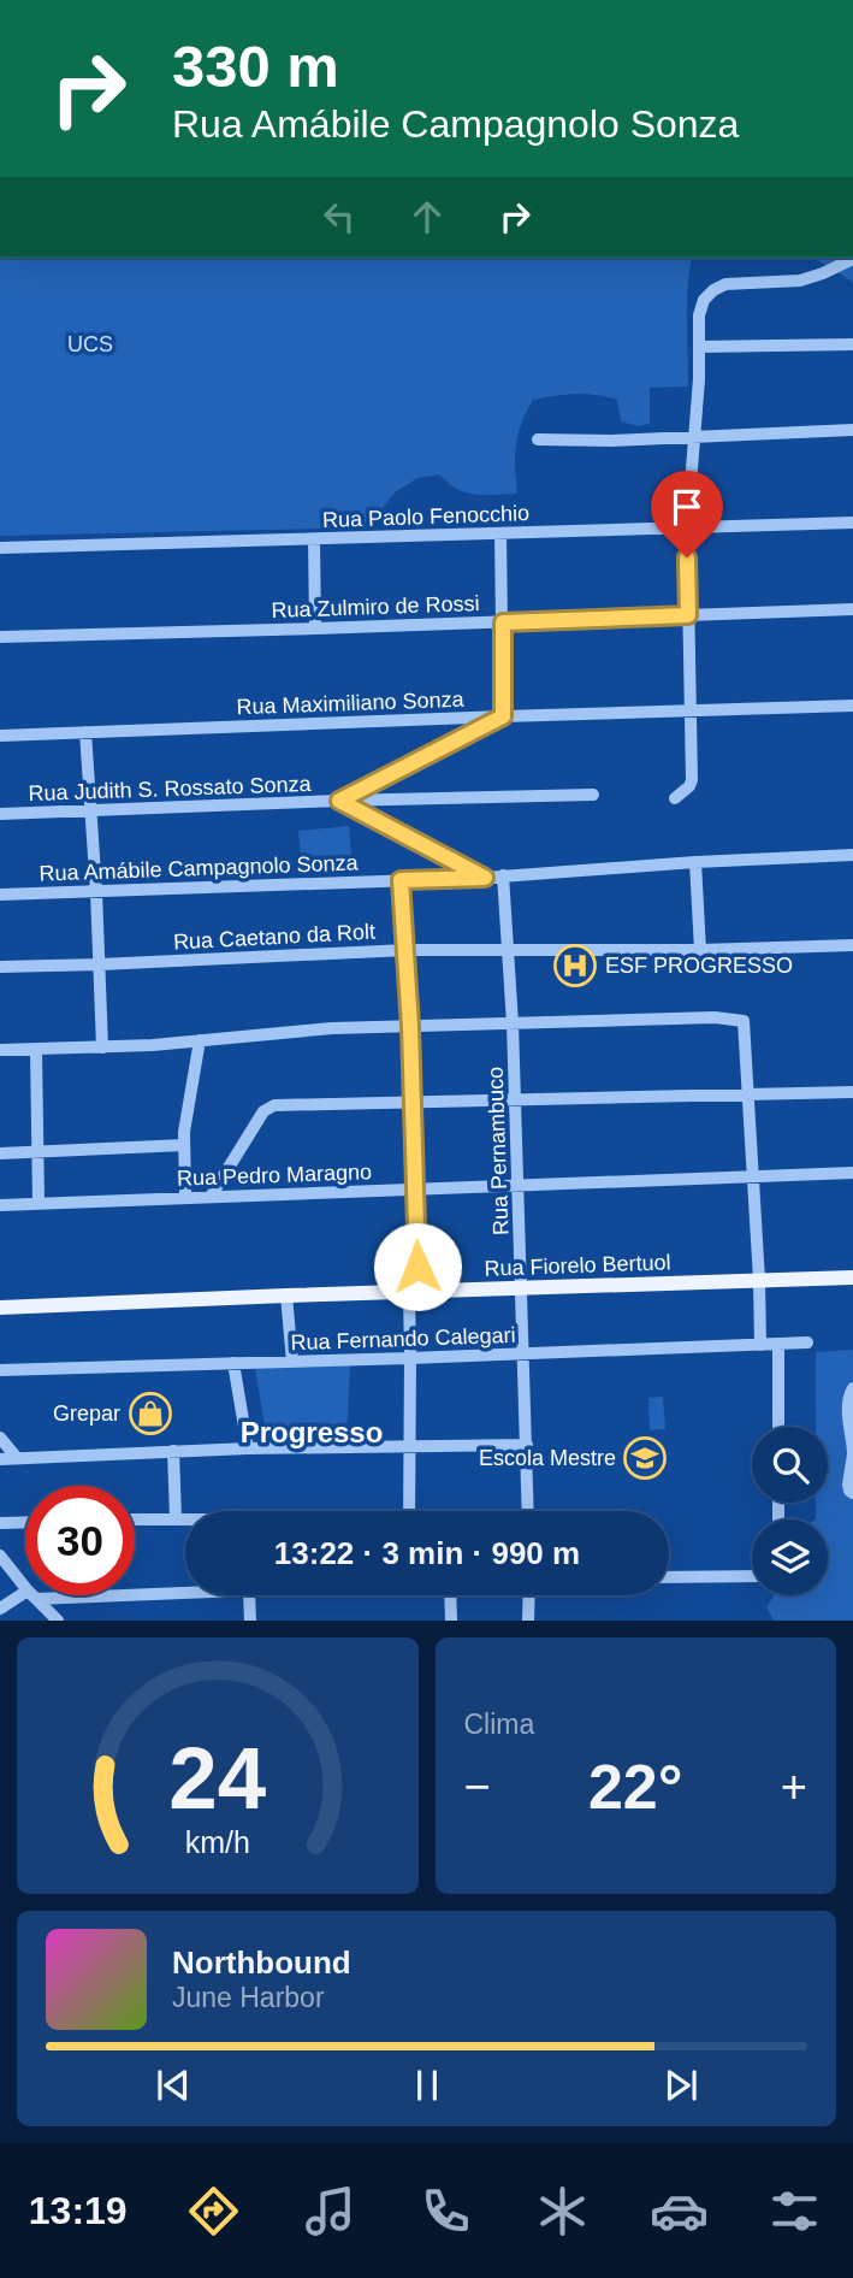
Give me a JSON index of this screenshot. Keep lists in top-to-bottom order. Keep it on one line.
{"streets":{"main road":["Rua Fiorelo Bertuol"],"street":["Rua Paolo Fenocchio","Rua Zulmiro de Rossi","Rua Maximiliano Sonza","Rua Judith S. Rossato Sonza","Rua Amábile Campagnolo Sonza","Rua Caetano da Rolt","Rua Pernambuco","Rua Pedro Maragno","Rua Fernando Calegari"]},"crossings":[["Rua Amábile Campagnolo Sonza","Rua Pernambuco"],["Rua Caetano da Rolt","Rua Pernambuco"],["Rua Pernambuco","Rua Pedro Maragno"],["Rua Pernambuco","Rua Fiorelo Bertuol"],["Rua Pernambuco","Rua Fernando Calegari"]],"districts":["Progresso"],"parks":["UCS"],"places":{"hospital":["ESF PROGRESSO"],"shop":["Grepar"],"school or university":["Escola Mestre"]},"page":{"turn":["330 m","Rua Amábile Campagnolo Sonza"],"limit":"30","trip":"13:22 · 3 min · 990 m","tile":"Clima","heat":["−","22°","+"],"song":["Northbound","June Harbor"],"tabs":"13:19","gauge":["24","km/h"]}}
